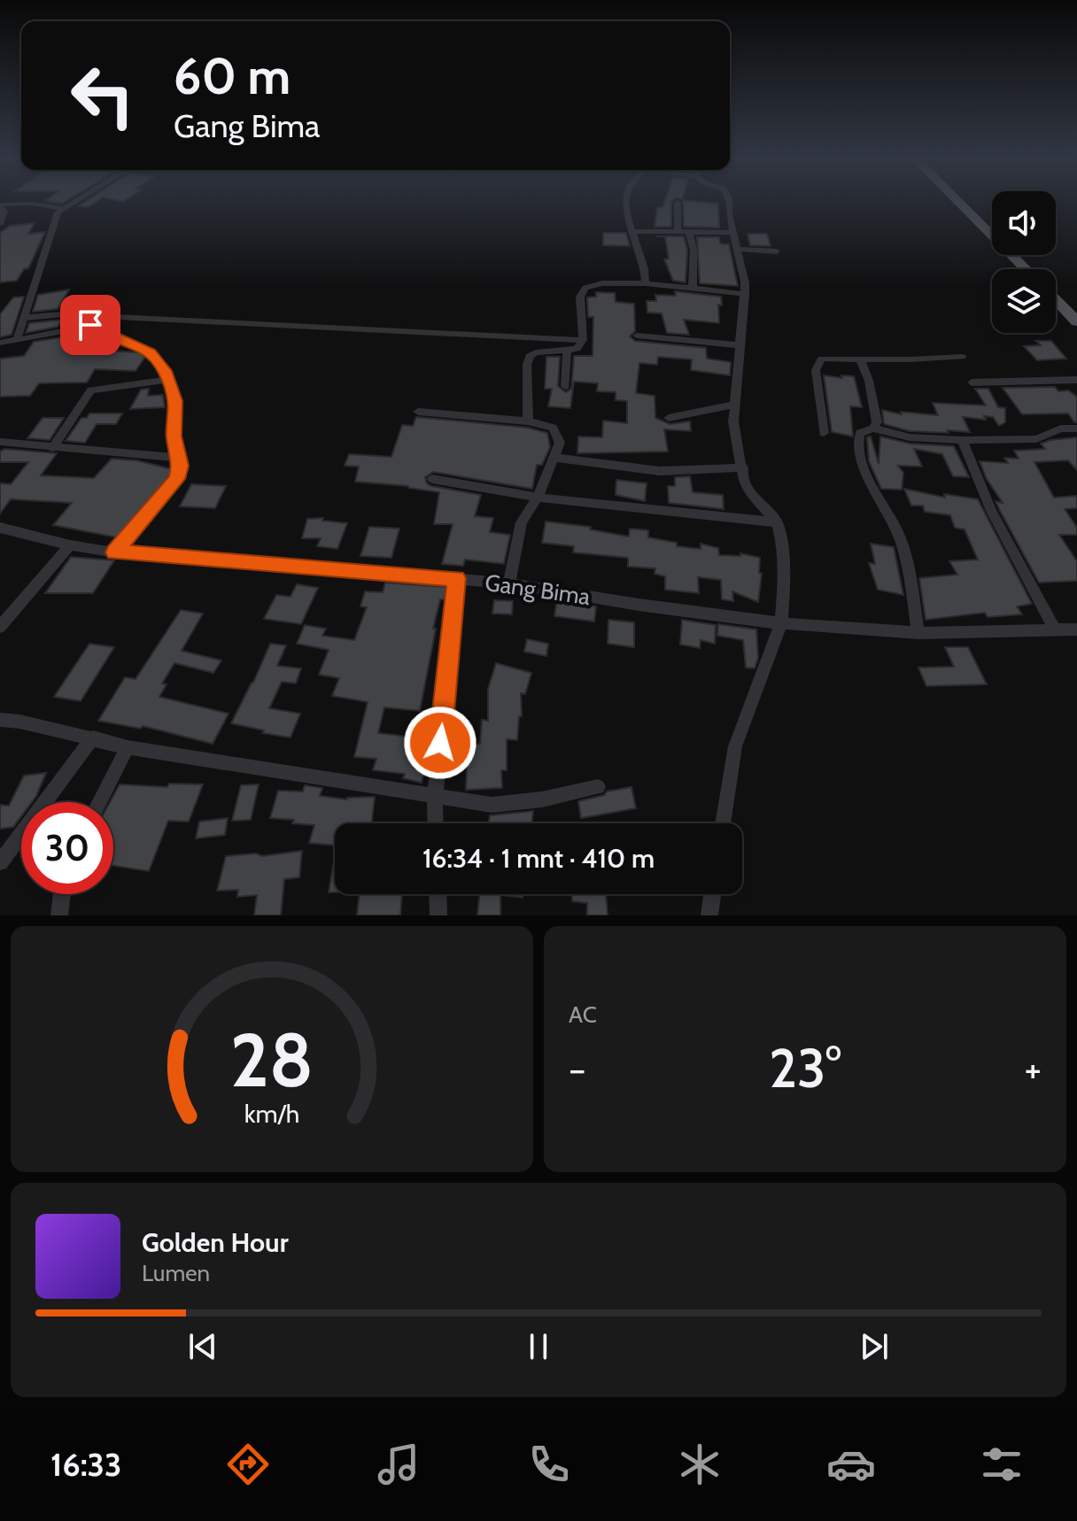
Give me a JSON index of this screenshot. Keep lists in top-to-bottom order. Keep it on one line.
{"streets":{"street":["Gang Bima"]},"page":{"turn":["60 m","Gang Bima"],"limit":"30","trip":"16:34 · 1 mnt · 410 m","tile":"AC","heat":["−","23°","+"],"song":["Golden Hour","Lumen"],"tabs":"16:33","gauge":["28","km/h"]}}
